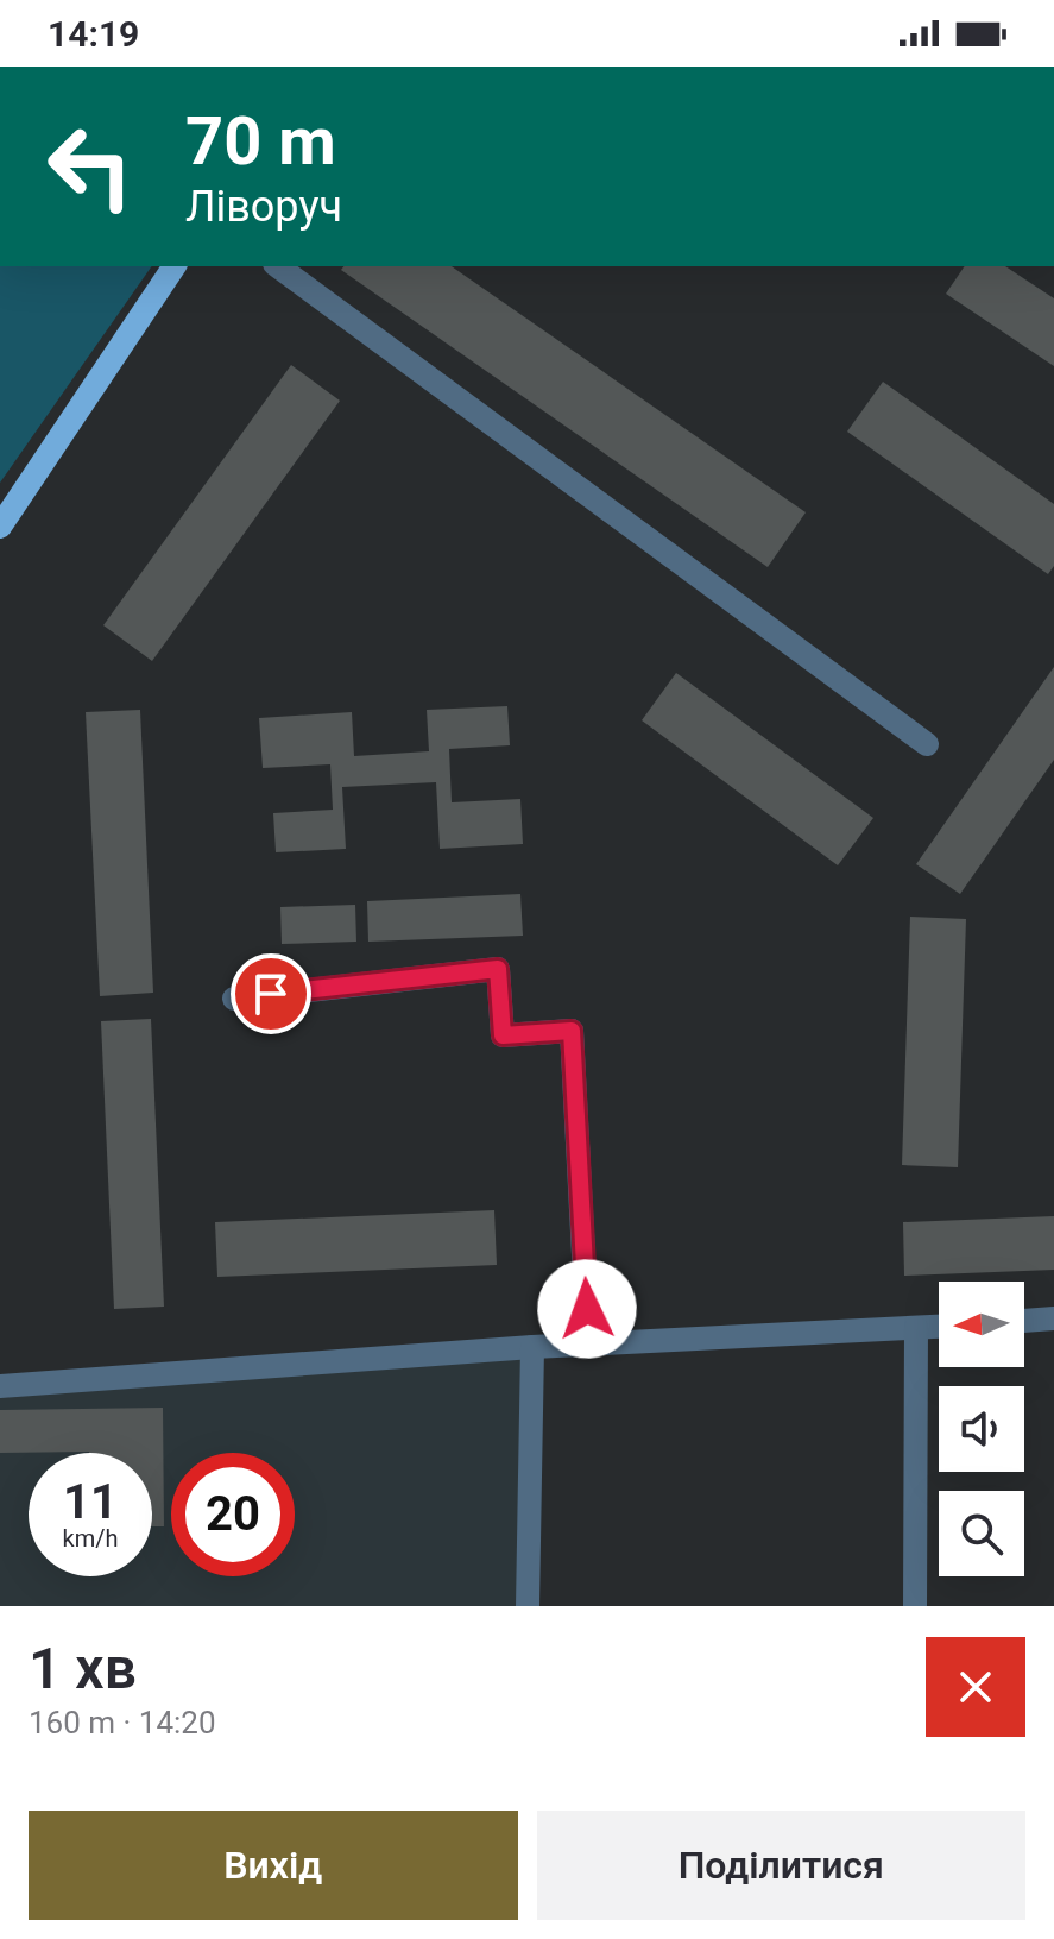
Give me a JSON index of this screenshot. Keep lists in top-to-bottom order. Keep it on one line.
{"north":"left","page":{"status":"14:19","turn":["70 m","Ліворуч"],"speed":"11 km/h","limit":"20","heading":["1 хв","160 m · 14:20"],"buttons":["Вихід","Поділитися"]}}
